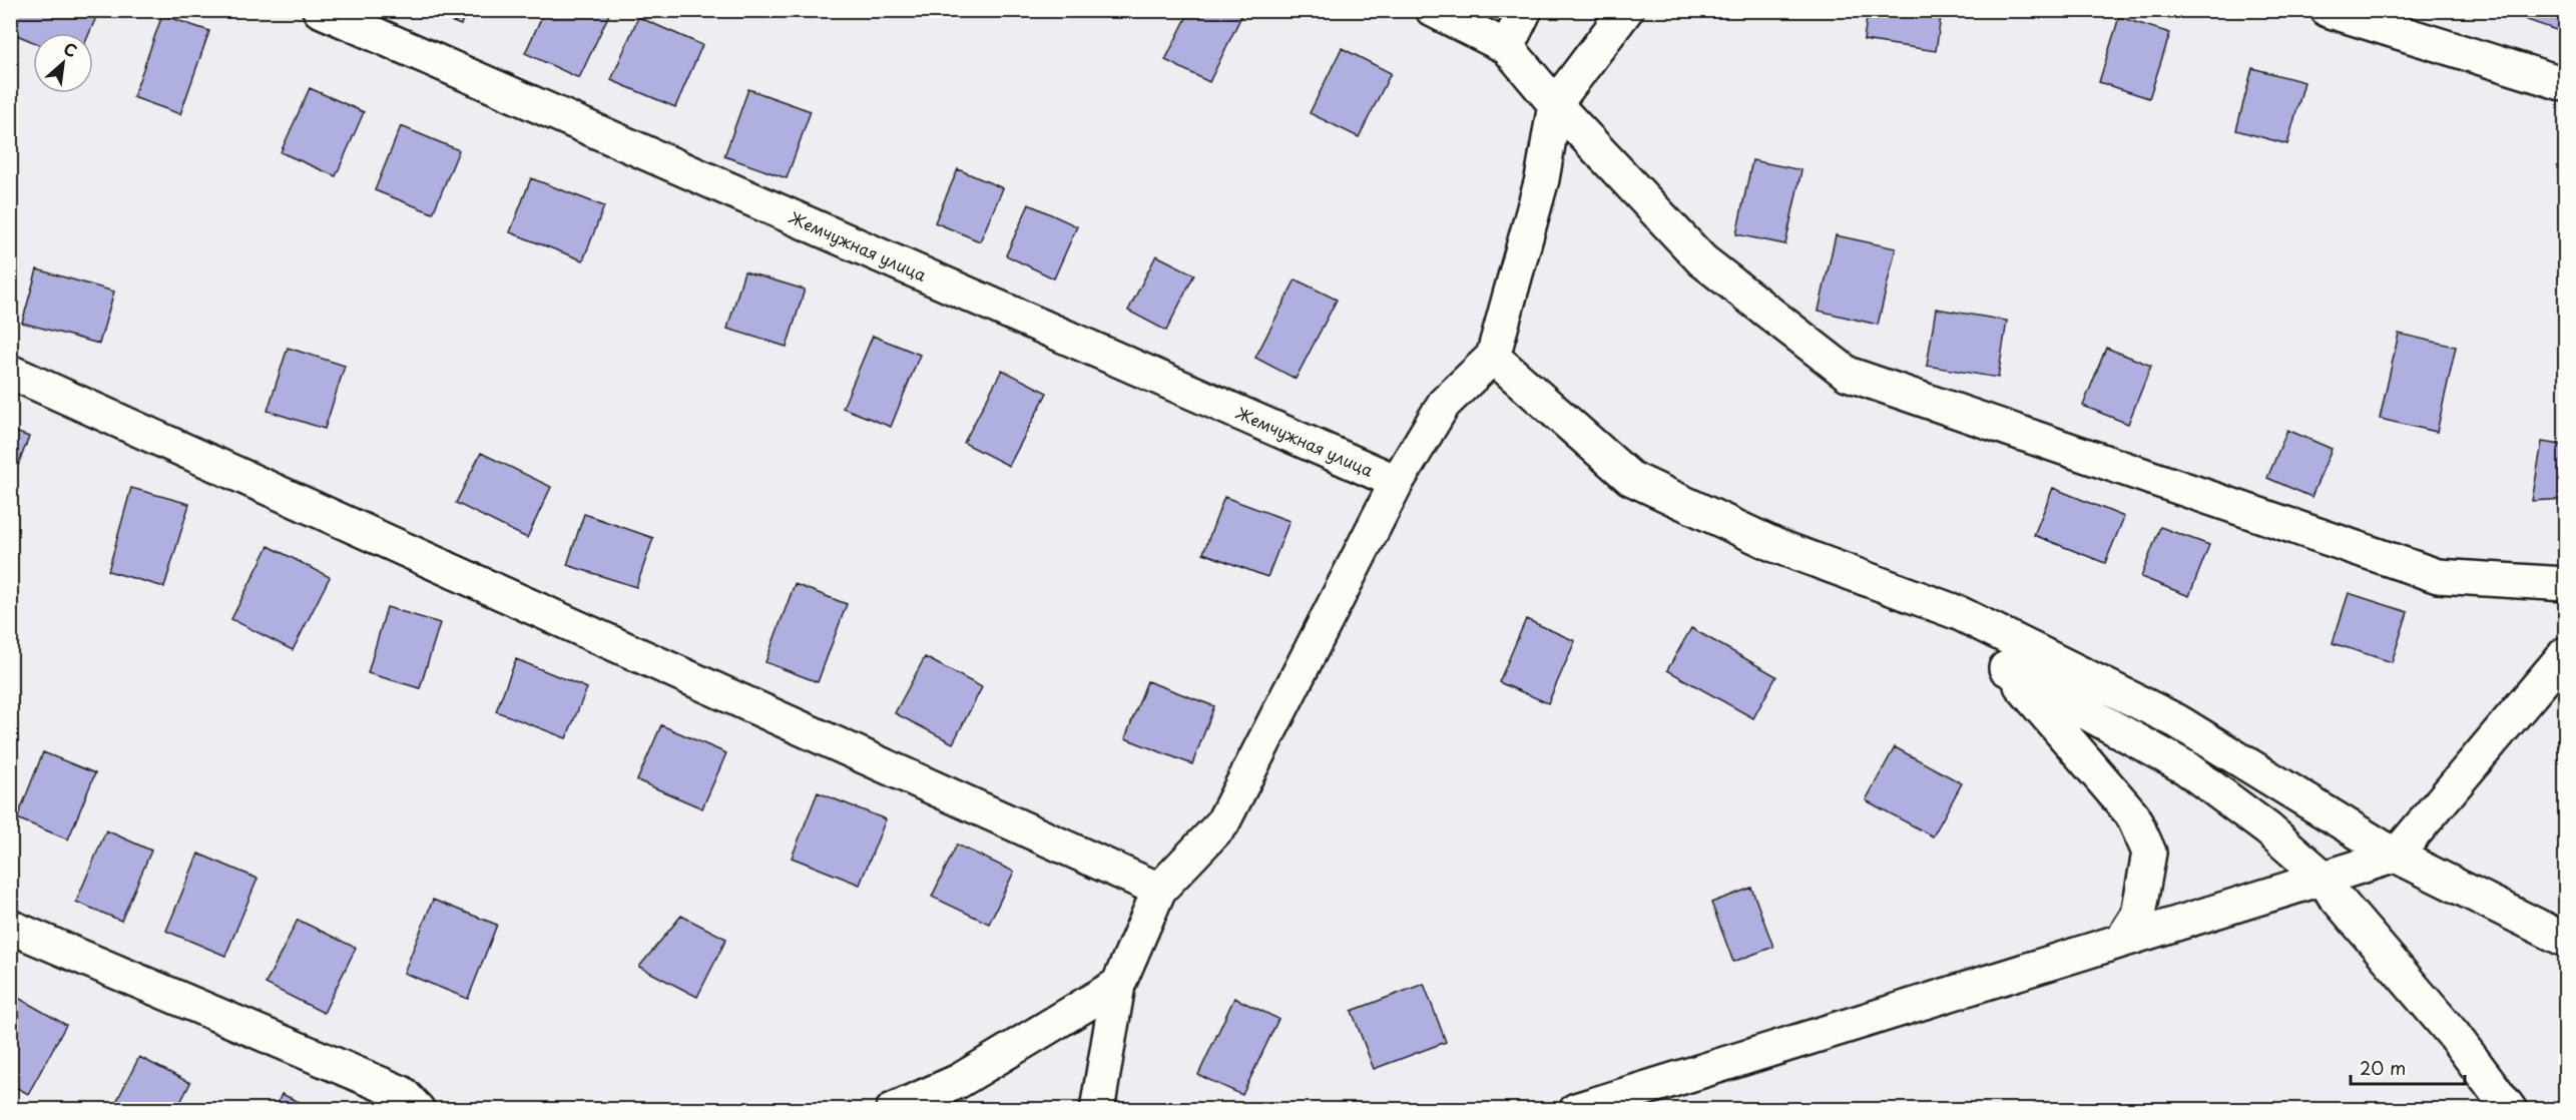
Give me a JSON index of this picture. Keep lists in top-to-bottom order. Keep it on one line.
{"streets":{"street":["Жемчужная улица"]},"scale_bar":"20 m","north":"top right"}
